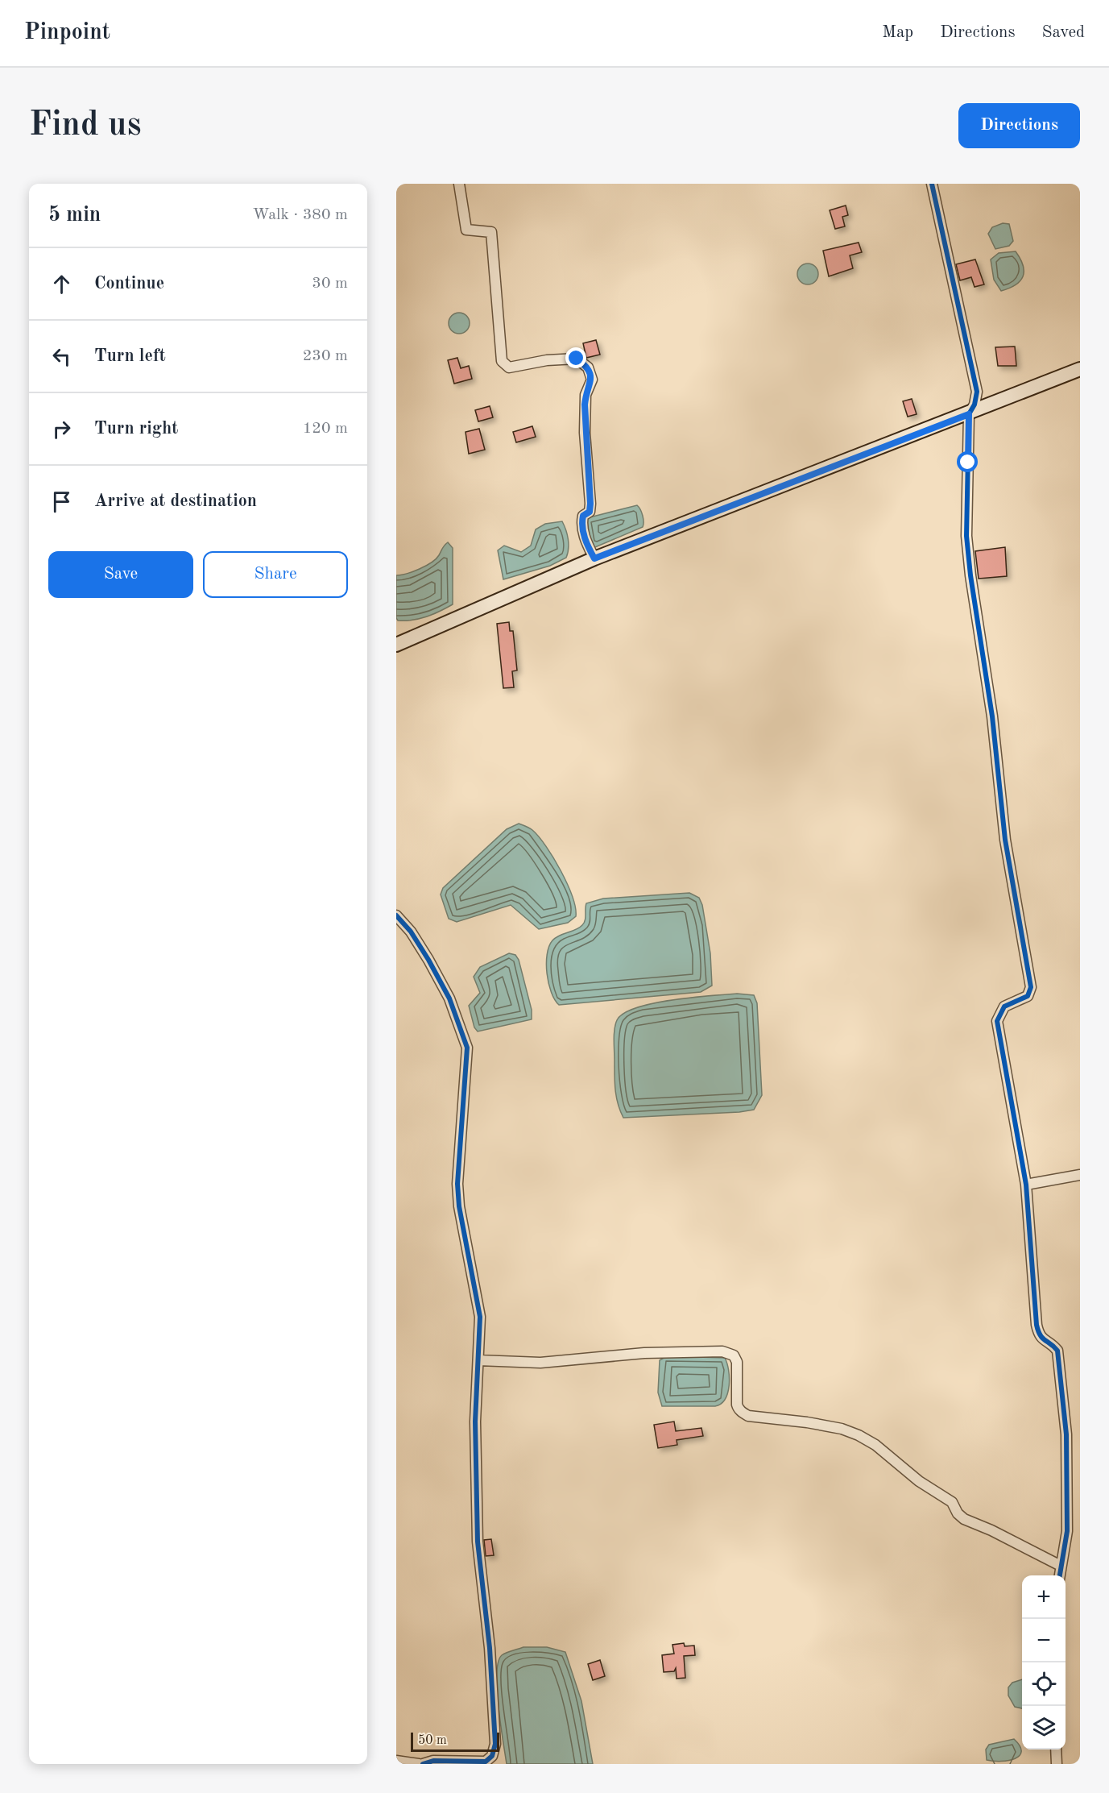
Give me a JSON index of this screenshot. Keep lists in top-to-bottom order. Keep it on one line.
{"scale_bar":"50 m","page":{"header":"Pinpoint","nav":["Map","Directions","Saved"],"buttons":["Directions",["Save","Share"]],"title":"Find us","heading":["5 min","Walk · 380 m"],"list":[["Continue","30 m"],["Turn left","230 m"],["Turn right","120 m"],"Arrive at destination"],"map_buttons":["+","−"],"scale":"50 m"}}
